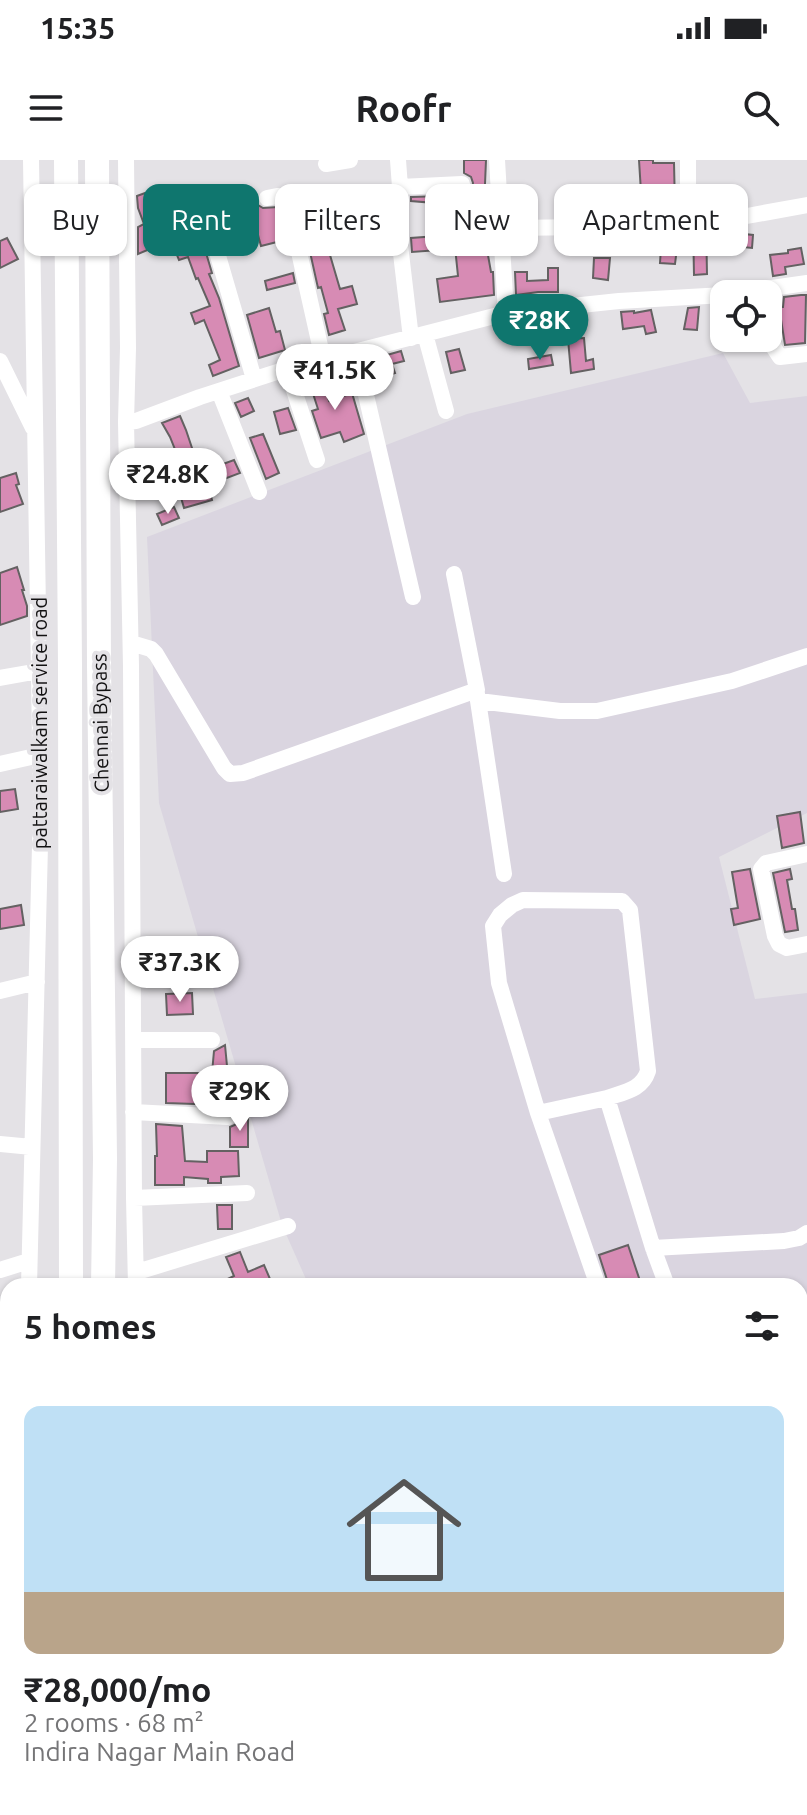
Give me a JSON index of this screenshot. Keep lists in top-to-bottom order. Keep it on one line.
{"streets":{"highway":["Chennai Bypass"],"street":["pattaraiwalkam service road"]},"page":{"status":"15:35","header":"Roofr","chip":["Buy","Rent","Filters","New","Apartment"],"price":["₹28K","₹41.5K","₹24.8K","₹37.3K","₹29K"],"heading":"5 homes","list":[{"name":"₹28,000/mo","note":"2 rooms · 68 m² · Indira Nagar Main Road"}]}}
